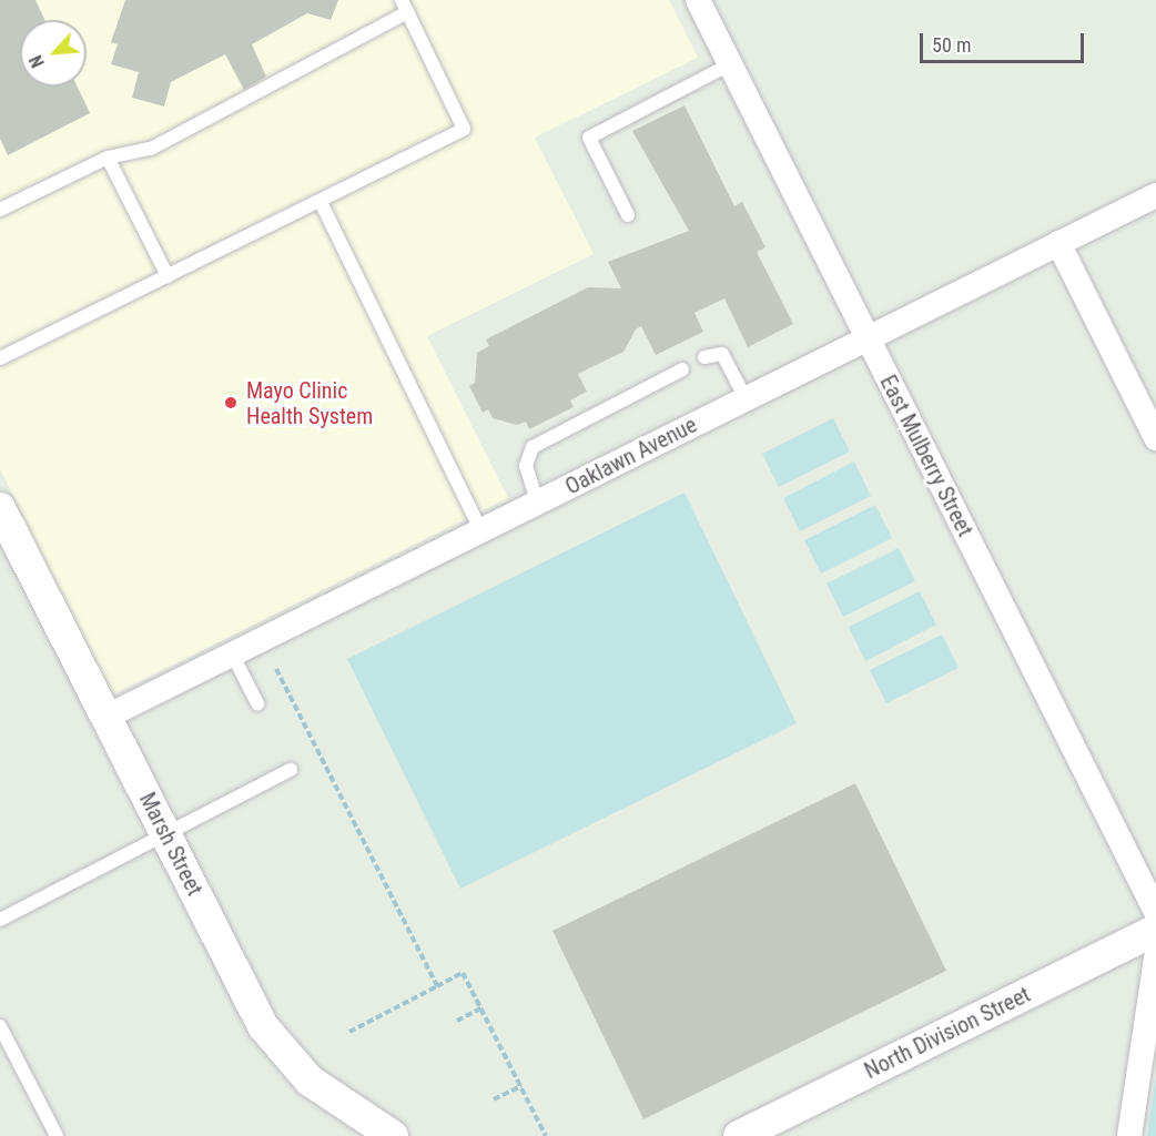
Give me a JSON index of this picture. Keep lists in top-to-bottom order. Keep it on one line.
{"streets":{"street":["Oaklawn Avenue","East Mulberry Street","Marsh Street","North Division Street"]},"crossings":[["Oaklawn Avenue","East Mulberry Street"],["Oaklawn Avenue","Marsh Street"]],"places":["Mayo Clinic Health System"],"scale_bar":"50 m","north":"bottom left"}
